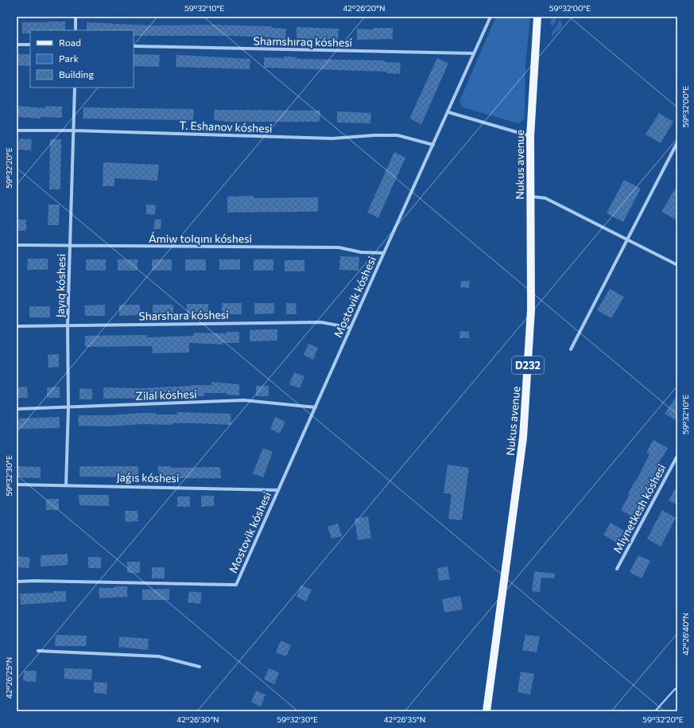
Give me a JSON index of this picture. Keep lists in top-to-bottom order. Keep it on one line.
{"streets":{"main road":["Nukus avenue","D232"],"street":["Shamshıraq kóshesi","T. Eshanov kóshesi","Ámiw tolqını kóshesi","Jayıq kóshesi","Mostovik kóshesi","Sharshara kóshesi","Zilal kóshesi","Jaǵıs kóshesi","Miynetkesh kóshesi"]},"crossings":[["Shamshıraq kóshesi","Mostovik kóshesi"],["T. Eshanov kóshesi","Jayıq kóshesi"],["T. Eshanov kóshesi","Mostovik kóshesi"],["Ámiw tolqını kóshesi","Jayıq kóshesi"],["Ámiw tolqını kóshesi","Mostovik kóshesi"],["Jayıq kóshesi","Sharshara kóshesi"],["Jayıq kóshesi","Zilal kóshesi"],["Jayıq kóshesi","Jaǵıs kóshesi"],["Mostovik kóshesi","Sharshara kóshesi"],["Mostovik kóshesi","Zilal kóshesi"],["Mostovik kóshesi","Jaǵıs kóshesi"]],"legend":["Road","Park","Building"],"coordinates":["59°32'10\"E","42°26'20\"N","59°32'00\"E","59°32'20\"E","59°32'30\"E","42°26'40\"N","42°26'25\"N","42°26'30\"N","42°26'35\"N"]}
